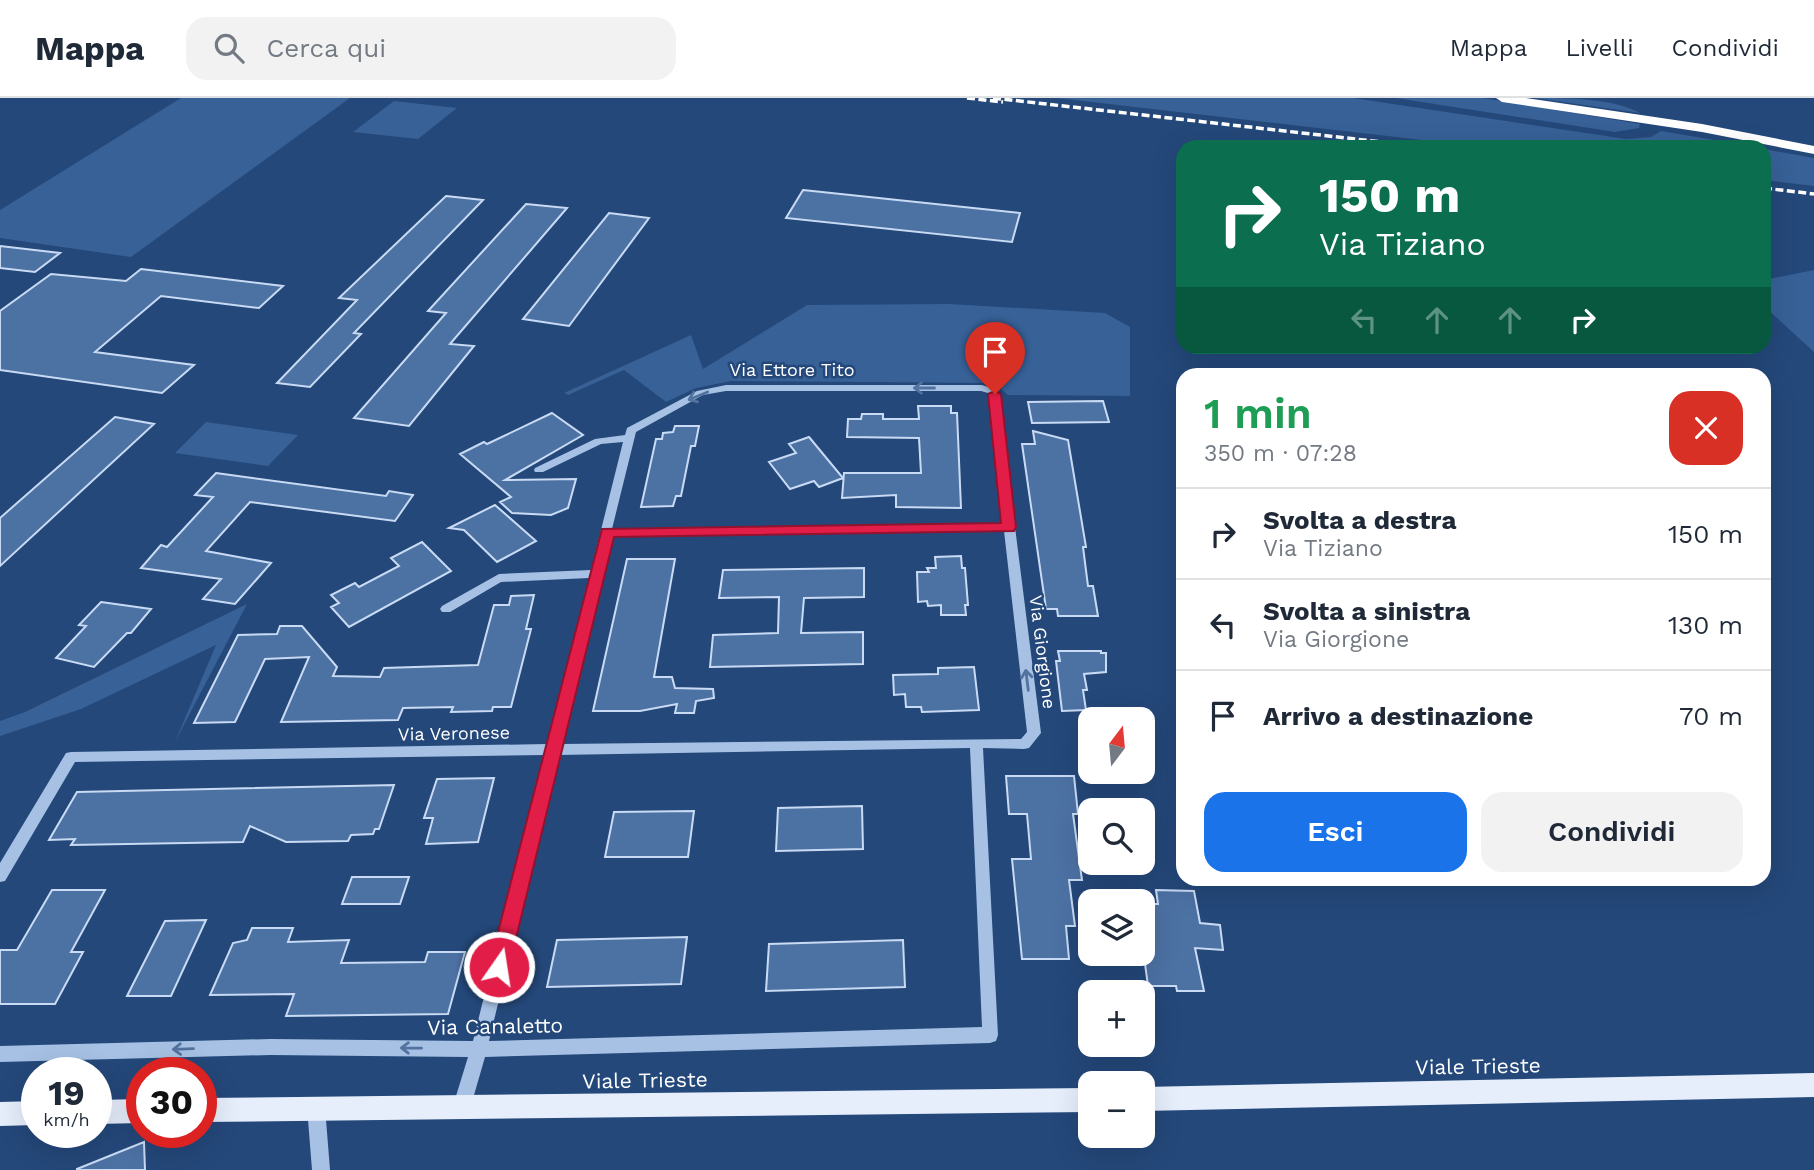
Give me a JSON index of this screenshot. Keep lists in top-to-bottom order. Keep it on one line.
{"streets":{"main road":["Viale Trieste"],"street":["Via Ettore Tito","Via Giorgione","Via Veronese","Via Canaletto"]},"crossings":[["Via Ettore Tito","Via Giorgione"],["Via Giorgione","Via Veronese"],["Via Giorgione","Via Canaletto"],["Via Veronese","Via Canaletto"]],"one_way":["Via Ettore Tito","Via Giorgione","Via Canaletto"],"north":"top","page":{"header":"Mappa","search":"Cerca qui","nav":["Mappa","Livelli","Condividi"],"turn":["150 m","Via Tiziano"],"heading":["1 min","350 m · 07:28"],"list":[{"name":"Svolta a destra","note":"Via Tiziano","value":"150 m"},{"name":"Svolta a sinistra","note":"Via Giorgione","value":"130 m"},{"name":"Arrivo a destinazione","value":"70 m"}],"map_buttons":["+","−"],"buttons":["Esci","Condividi"],"speed":"19 km/h","limit":"30"}}
